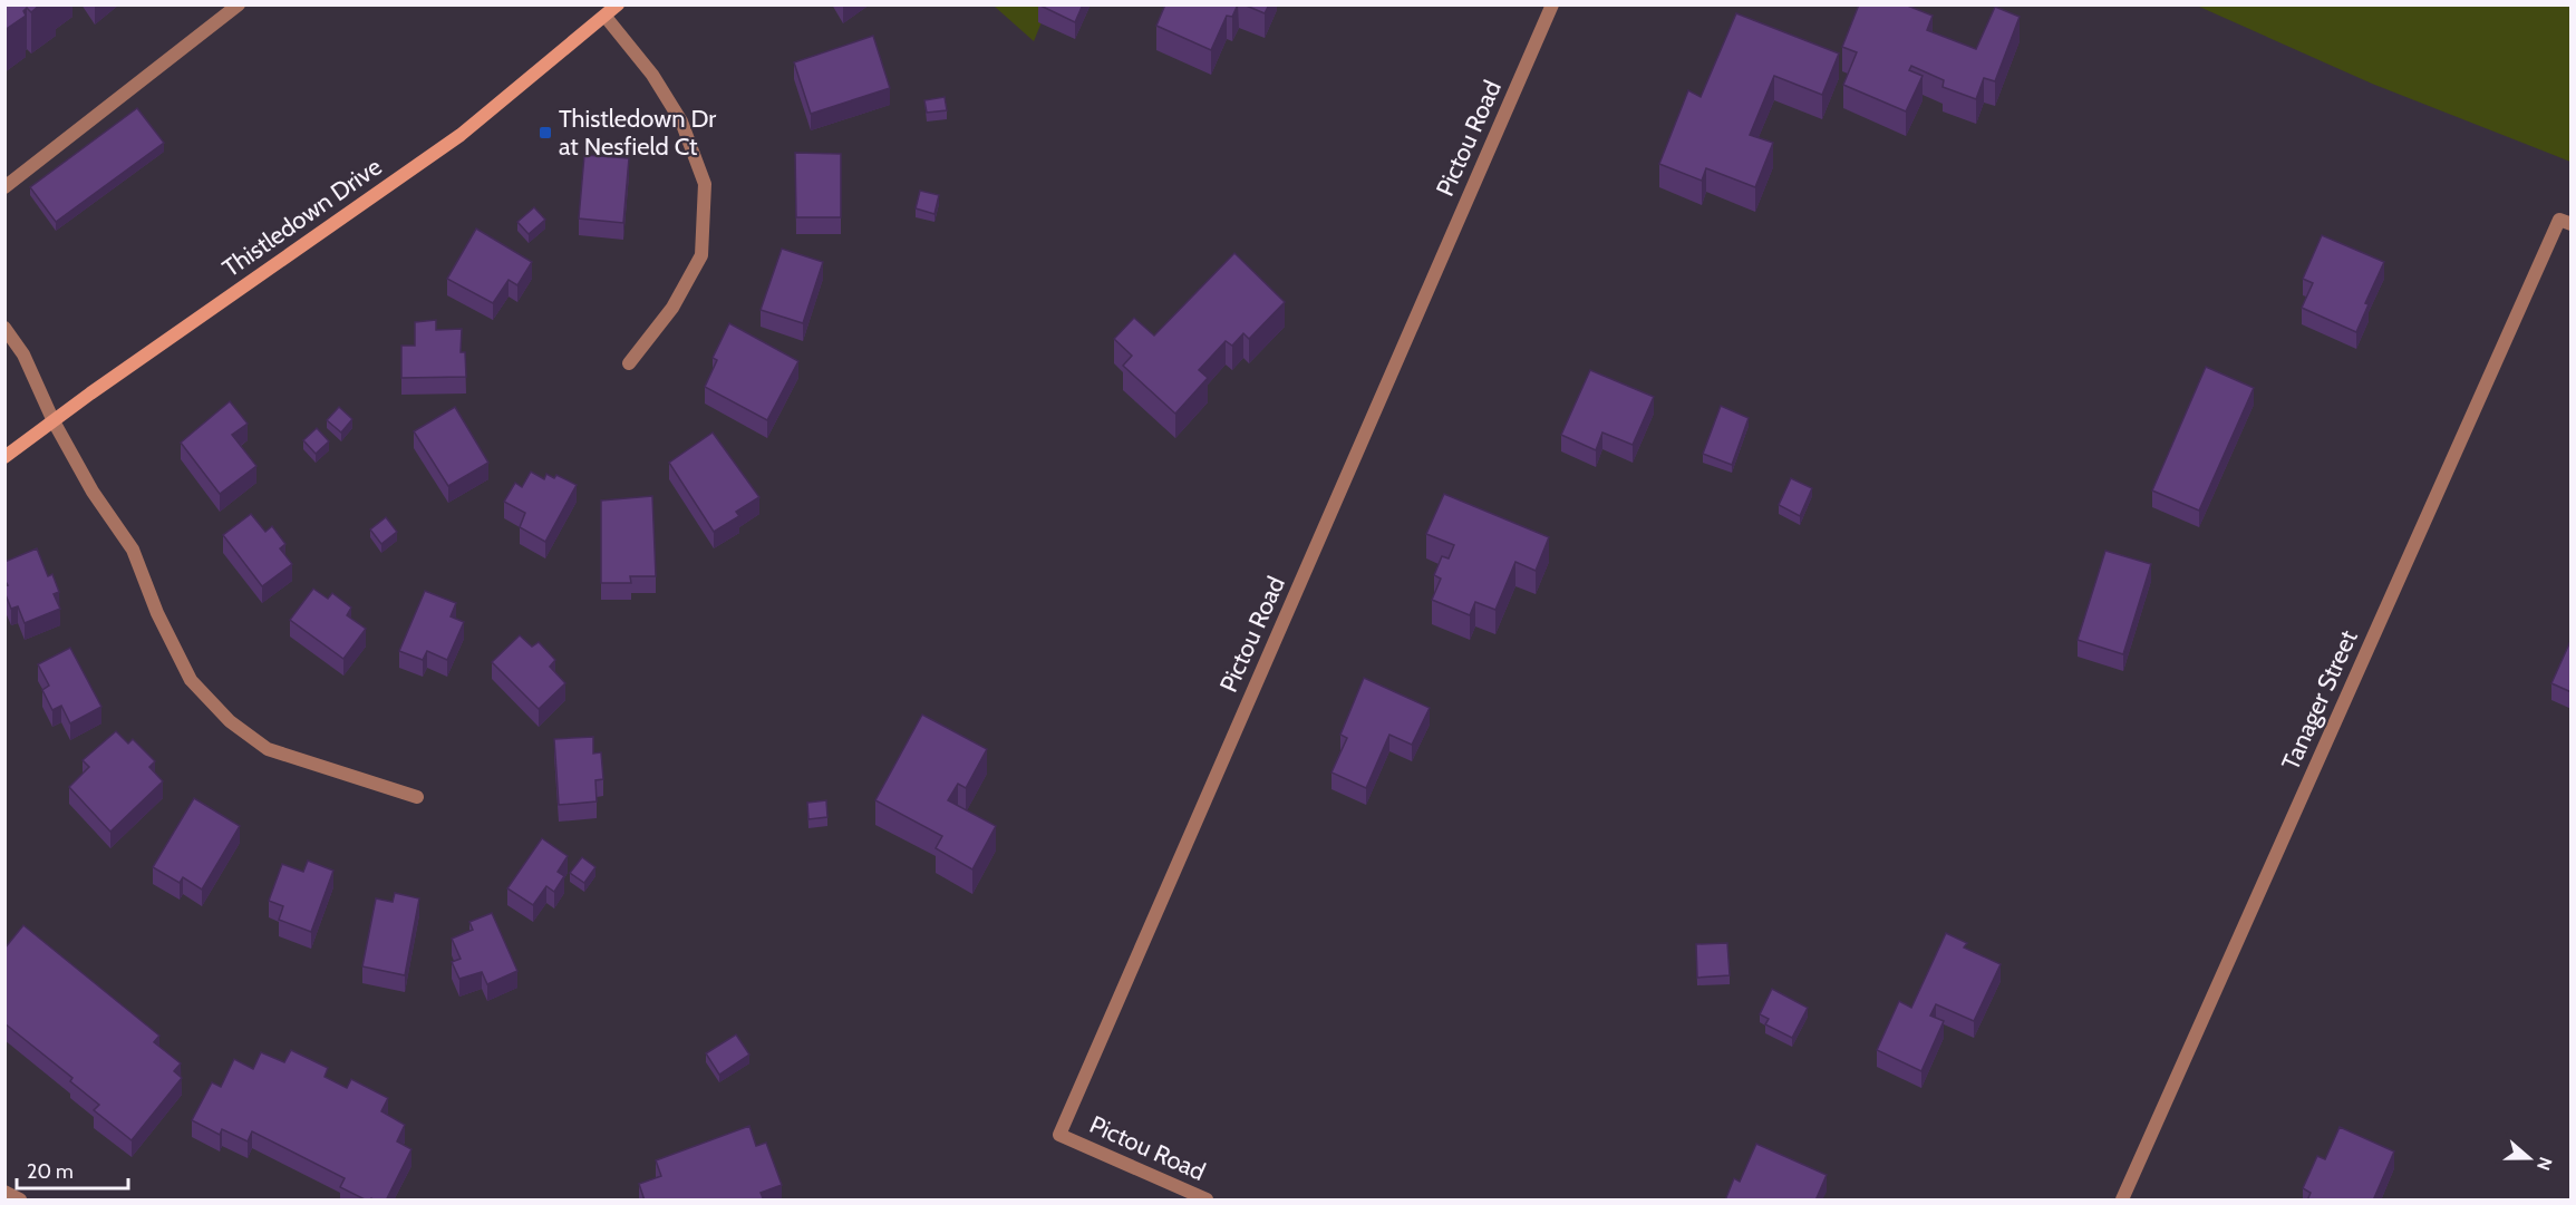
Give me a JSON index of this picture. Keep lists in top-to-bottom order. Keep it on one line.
{"streets":{"main road":["Thistledown Drive"],"street":["Pictou Road","Tanager Street"]},"places":{"transit":["Thistledown Dr at Nesfield Ct"]},"scale_bar":"20 m","north":"right"}
